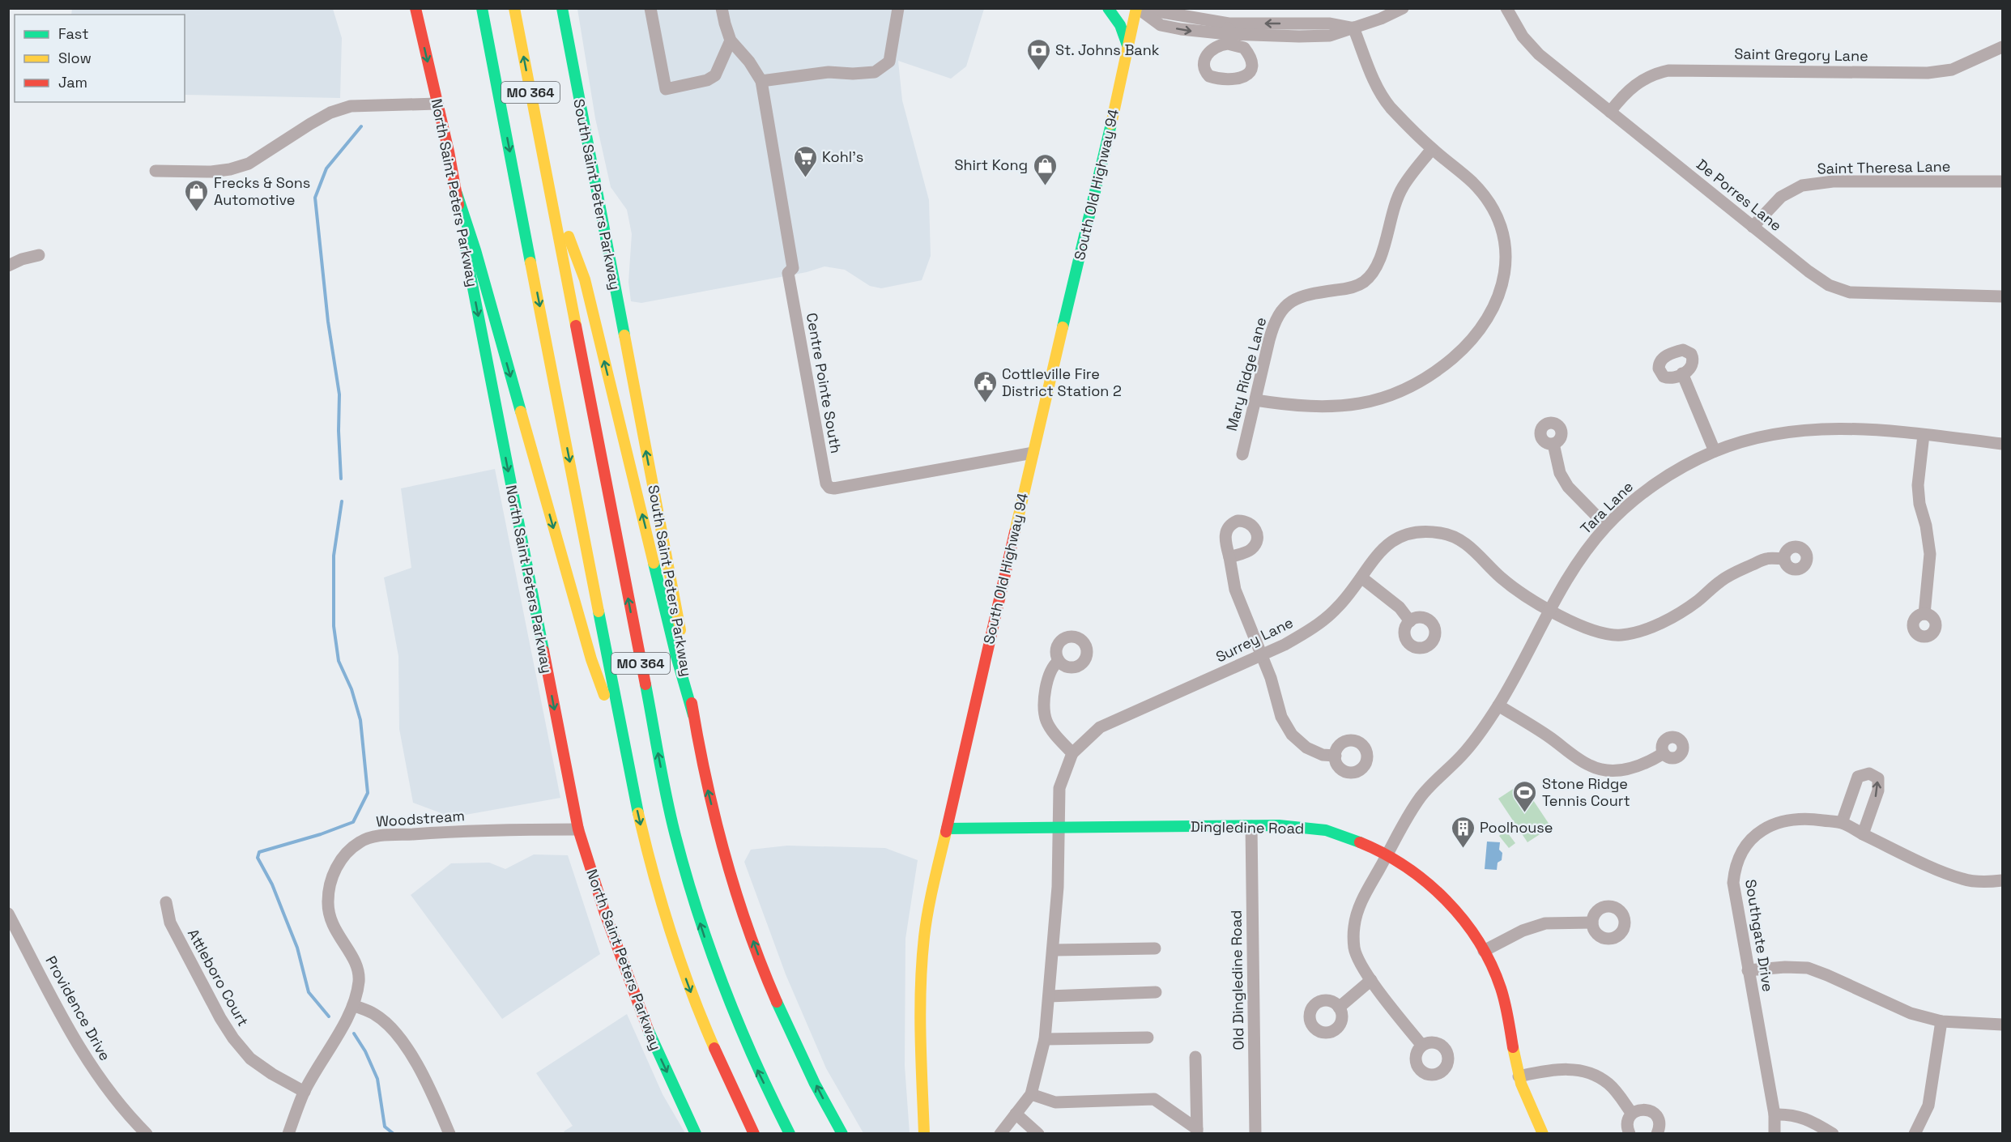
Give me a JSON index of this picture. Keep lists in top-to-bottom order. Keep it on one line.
{"streets":{"main road":["MO 364","South Old Highway 94","North Saint Peters Parkway","South Saint Peters Parkway","Dingledine Road"],"street":["Saint Gregory Lane","Saint Theresa Lane","De Porres Lane","Mary Ridge Lane","Centre Pointe South","Tara Lane","Surrey Lane","Woodstream","Southgate Drive","Attleboro Court","Old Dingledine Road","Providence Drive"]},"crossings":[["Saint Gregory Lane","De Porres Lane"],["Saint Theresa Lane","De Porres Lane"],["South Old Highway 94","Centre Pointe South"],["South Old Highway 94","Dingledine Road"],["North Saint Peters Parkway","Woodstream"],["Tara Lane","Surrey Lane"],["Tara Lane","Dingledine Road"],["Woodstream","Attleboro Court"],["Dingledine Road","Old Dingledine Road"]],"places":{"bank":["St. Johns Bank"],"supermarket":["Kohl's"],"shop":["Shirt Kong","Frecks & Sons Automotive"],"public building":["Cottleville Fire District Station 2"],"sports":["Stone Ridge Tennis Court"],"building":["Poolhouse"]},"legend":["Fast","Slow","Jam"]}
